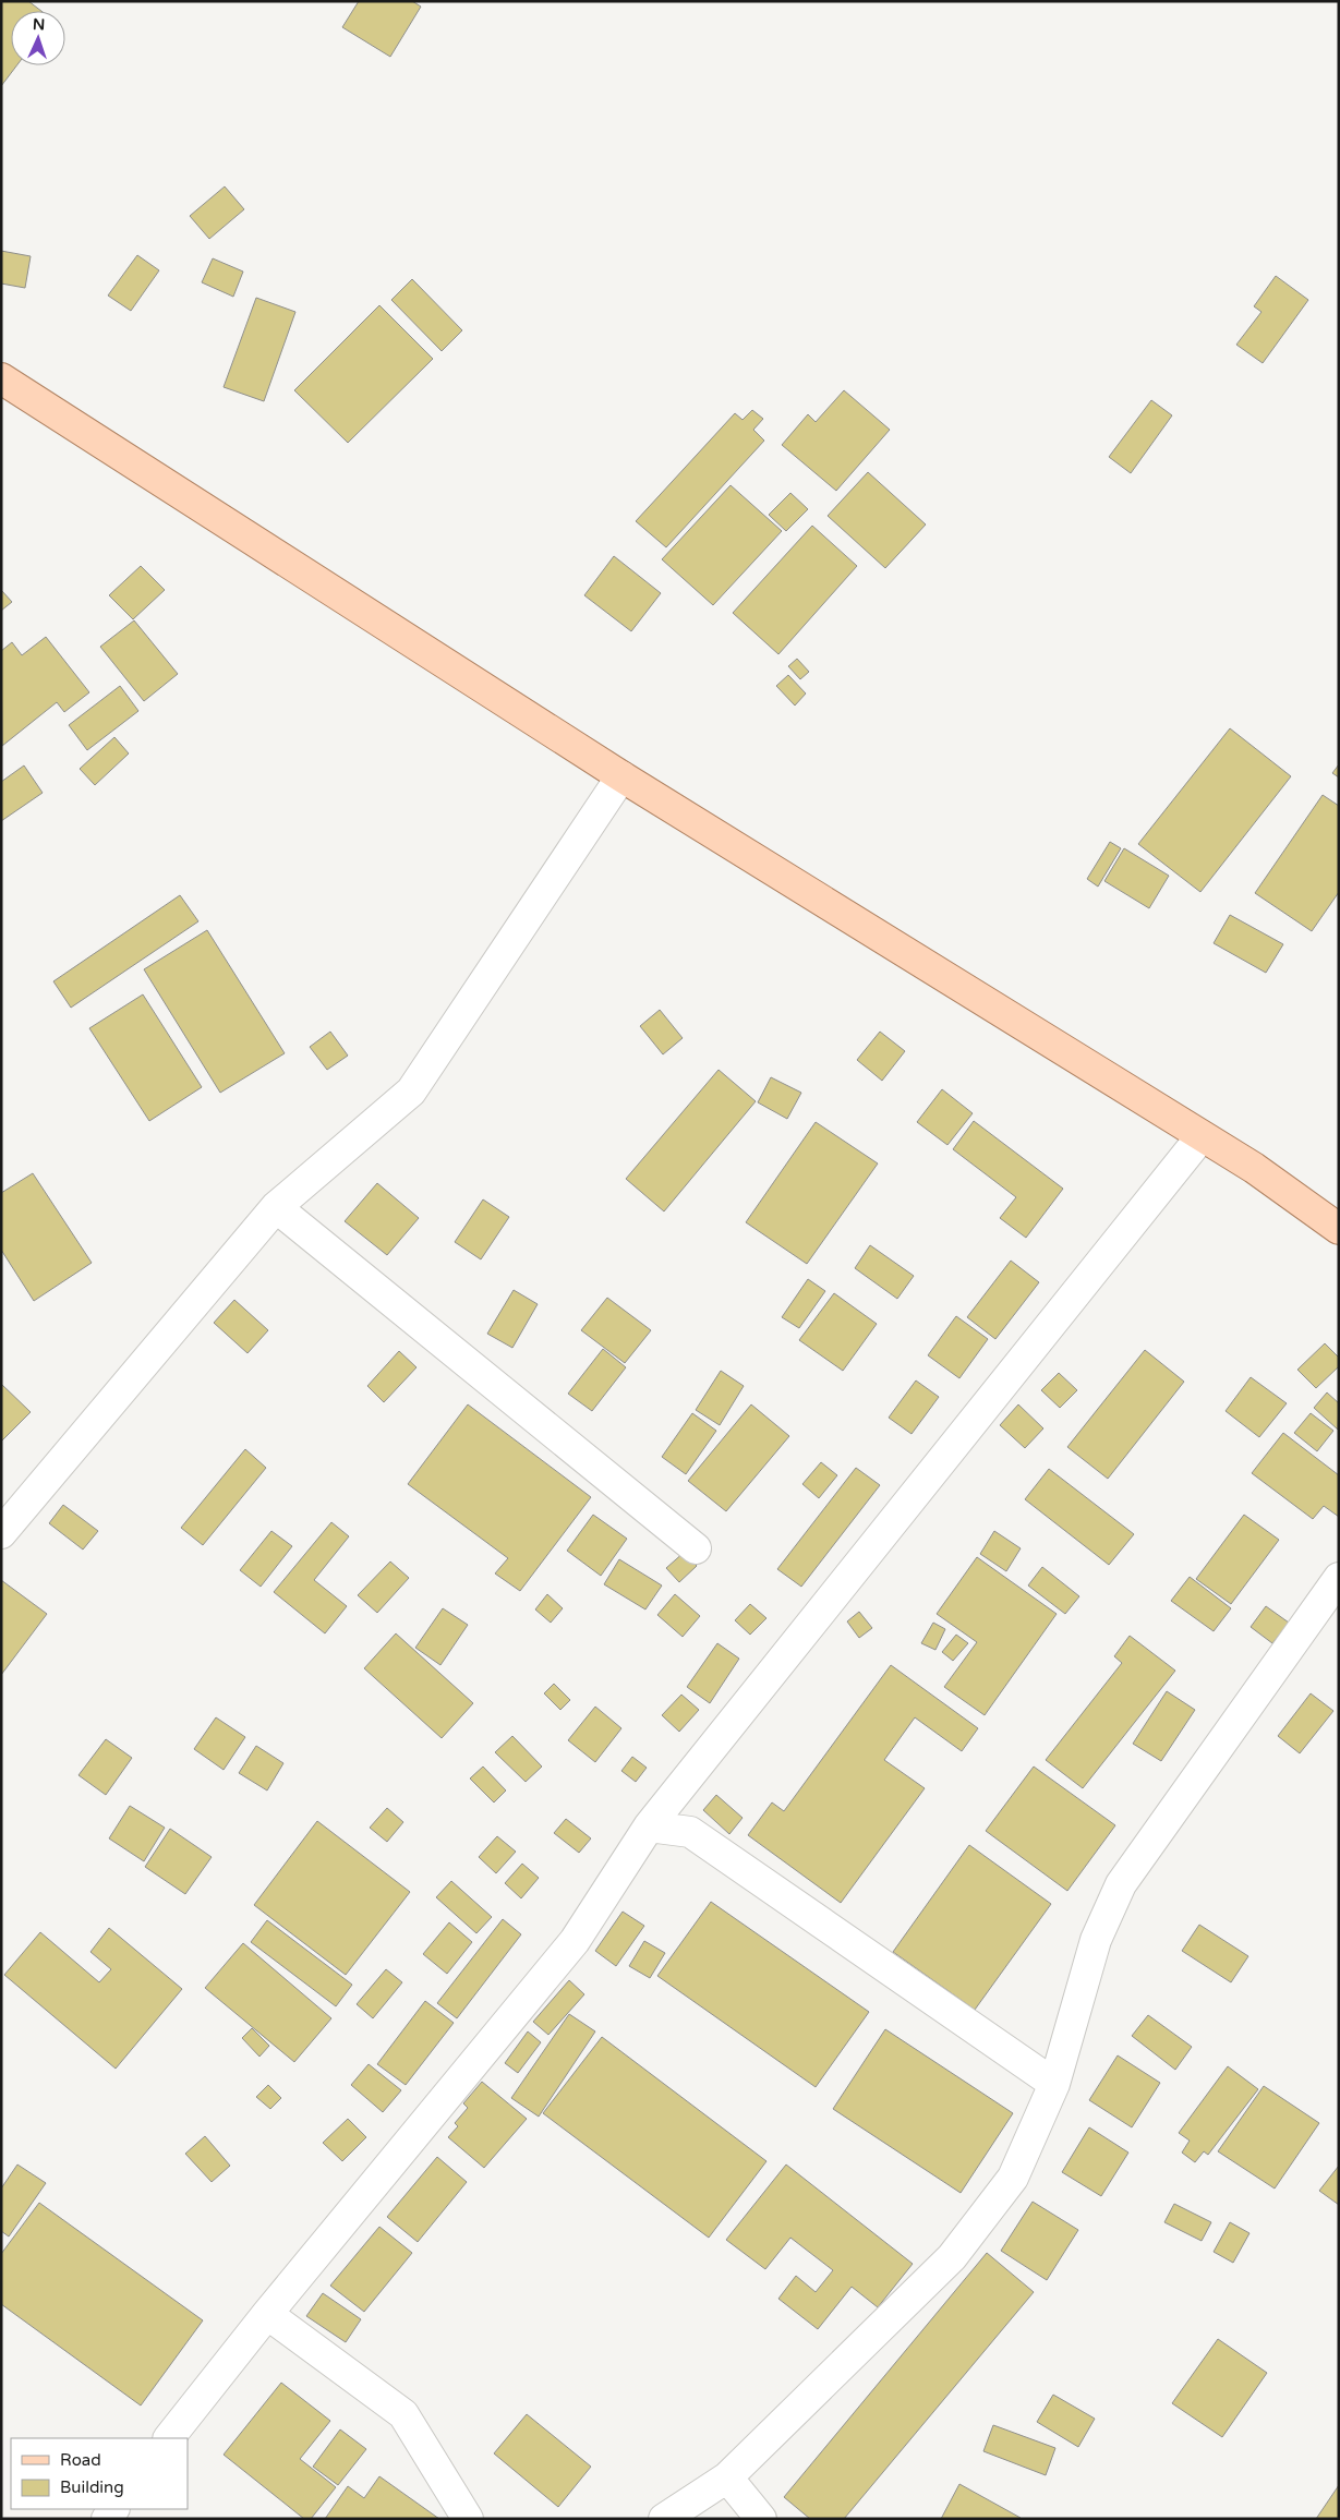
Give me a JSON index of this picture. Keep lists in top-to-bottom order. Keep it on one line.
{"legend":["Road","Building"],"north":"top"}
